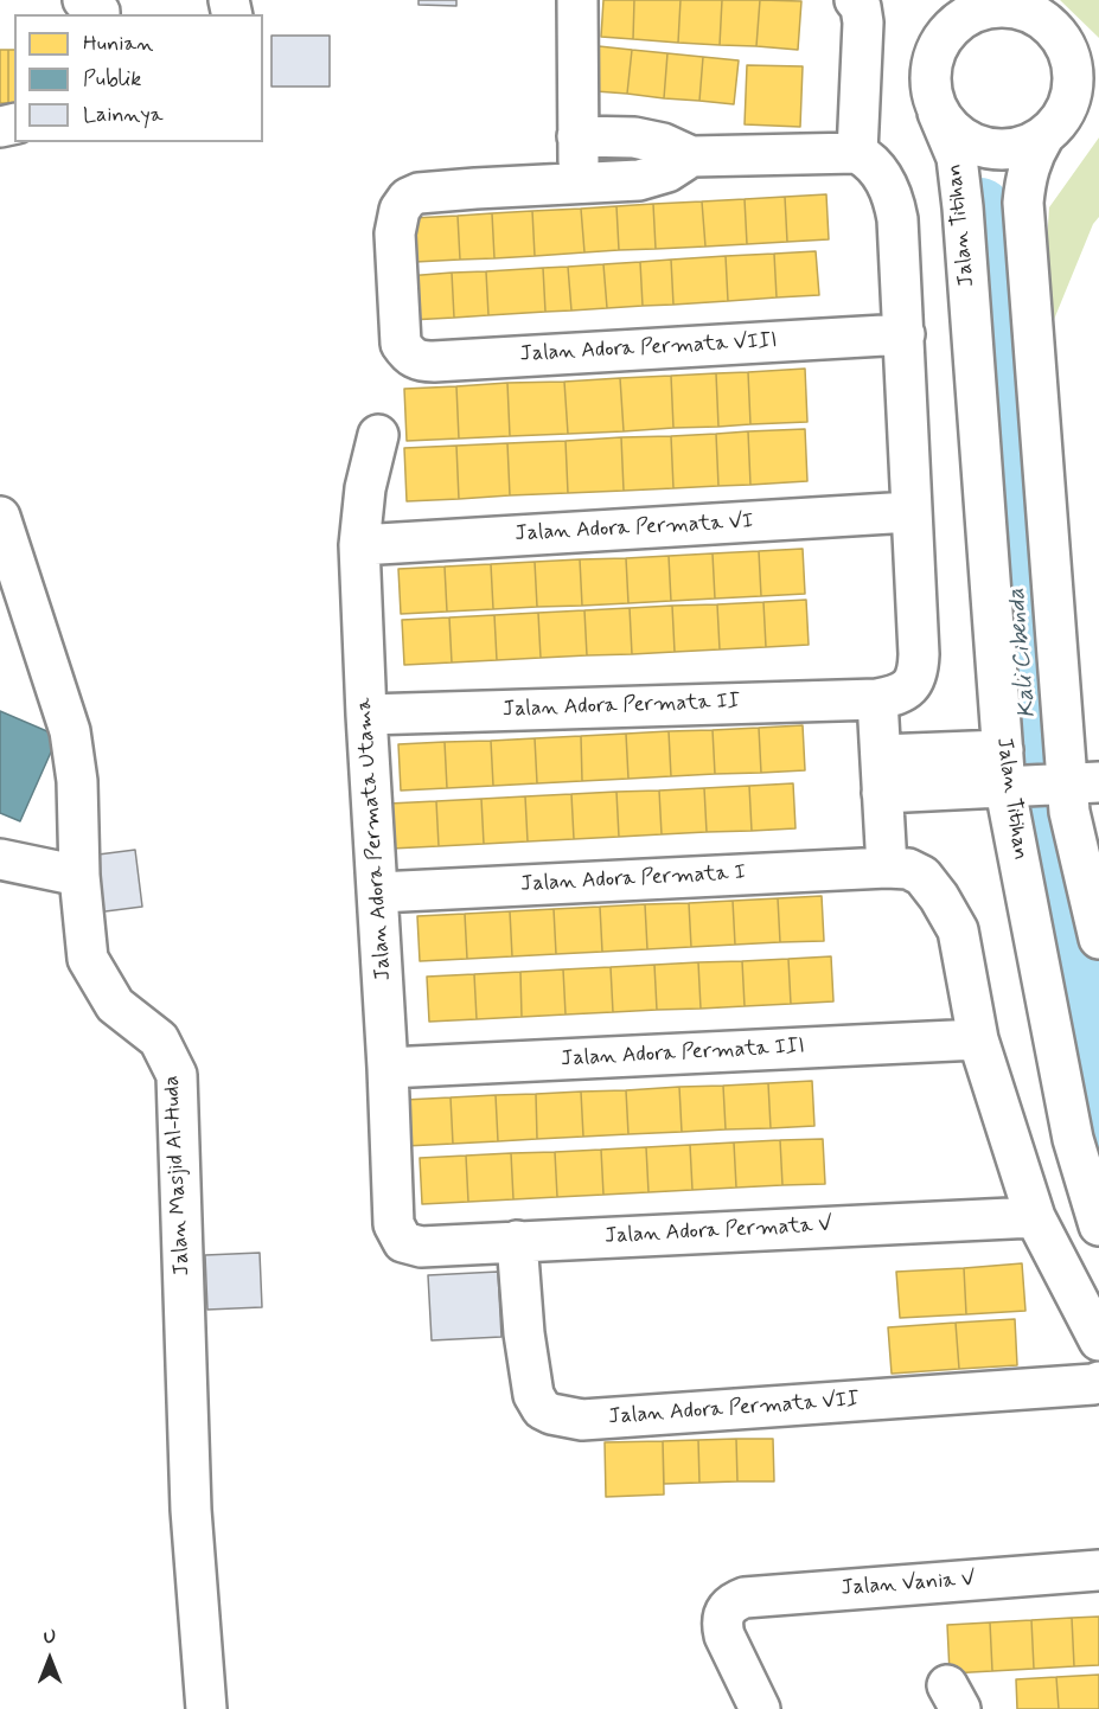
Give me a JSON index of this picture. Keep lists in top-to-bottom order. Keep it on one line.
{"streets":{"street":["Jalan Titihan","Jalan Adora Permata VIII","Jalan Adora Permata VI","Jalan Adora Permata II","Jalan Adora Permata Utama","Jalan Adora Permata I","Jalan Adora Permata III","Jalan Masjid Al-Huda","Jalan Adora Permata V","Jalan Adora Permata VII","Jalan Vania V"]},"crossings":[["Jalan Adora Permata VIII","Jalan Adora Permata II"],["Jalan Adora Permata VI","Jalan Adora Permata II"],["Jalan Adora Permata VI","Jalan Adora Permata Utama"],["Jalan Adora Permata II","Jalan Adora Permata Utama"],["Jalan Adora Permata Utama","Jalan Adora Permata I"],["Jalan Adora Permata Utama","Jalan Adora Permata III"],["Jalan Adora Permata Utama","Jalan Adora Permata V"],["Jalan Adora Permata V","Jalan Adora Permata VII"]],"water":["Kali Cibenda"],"legend":["Hunian","Publik","Lainnya"],"north":"top"}
